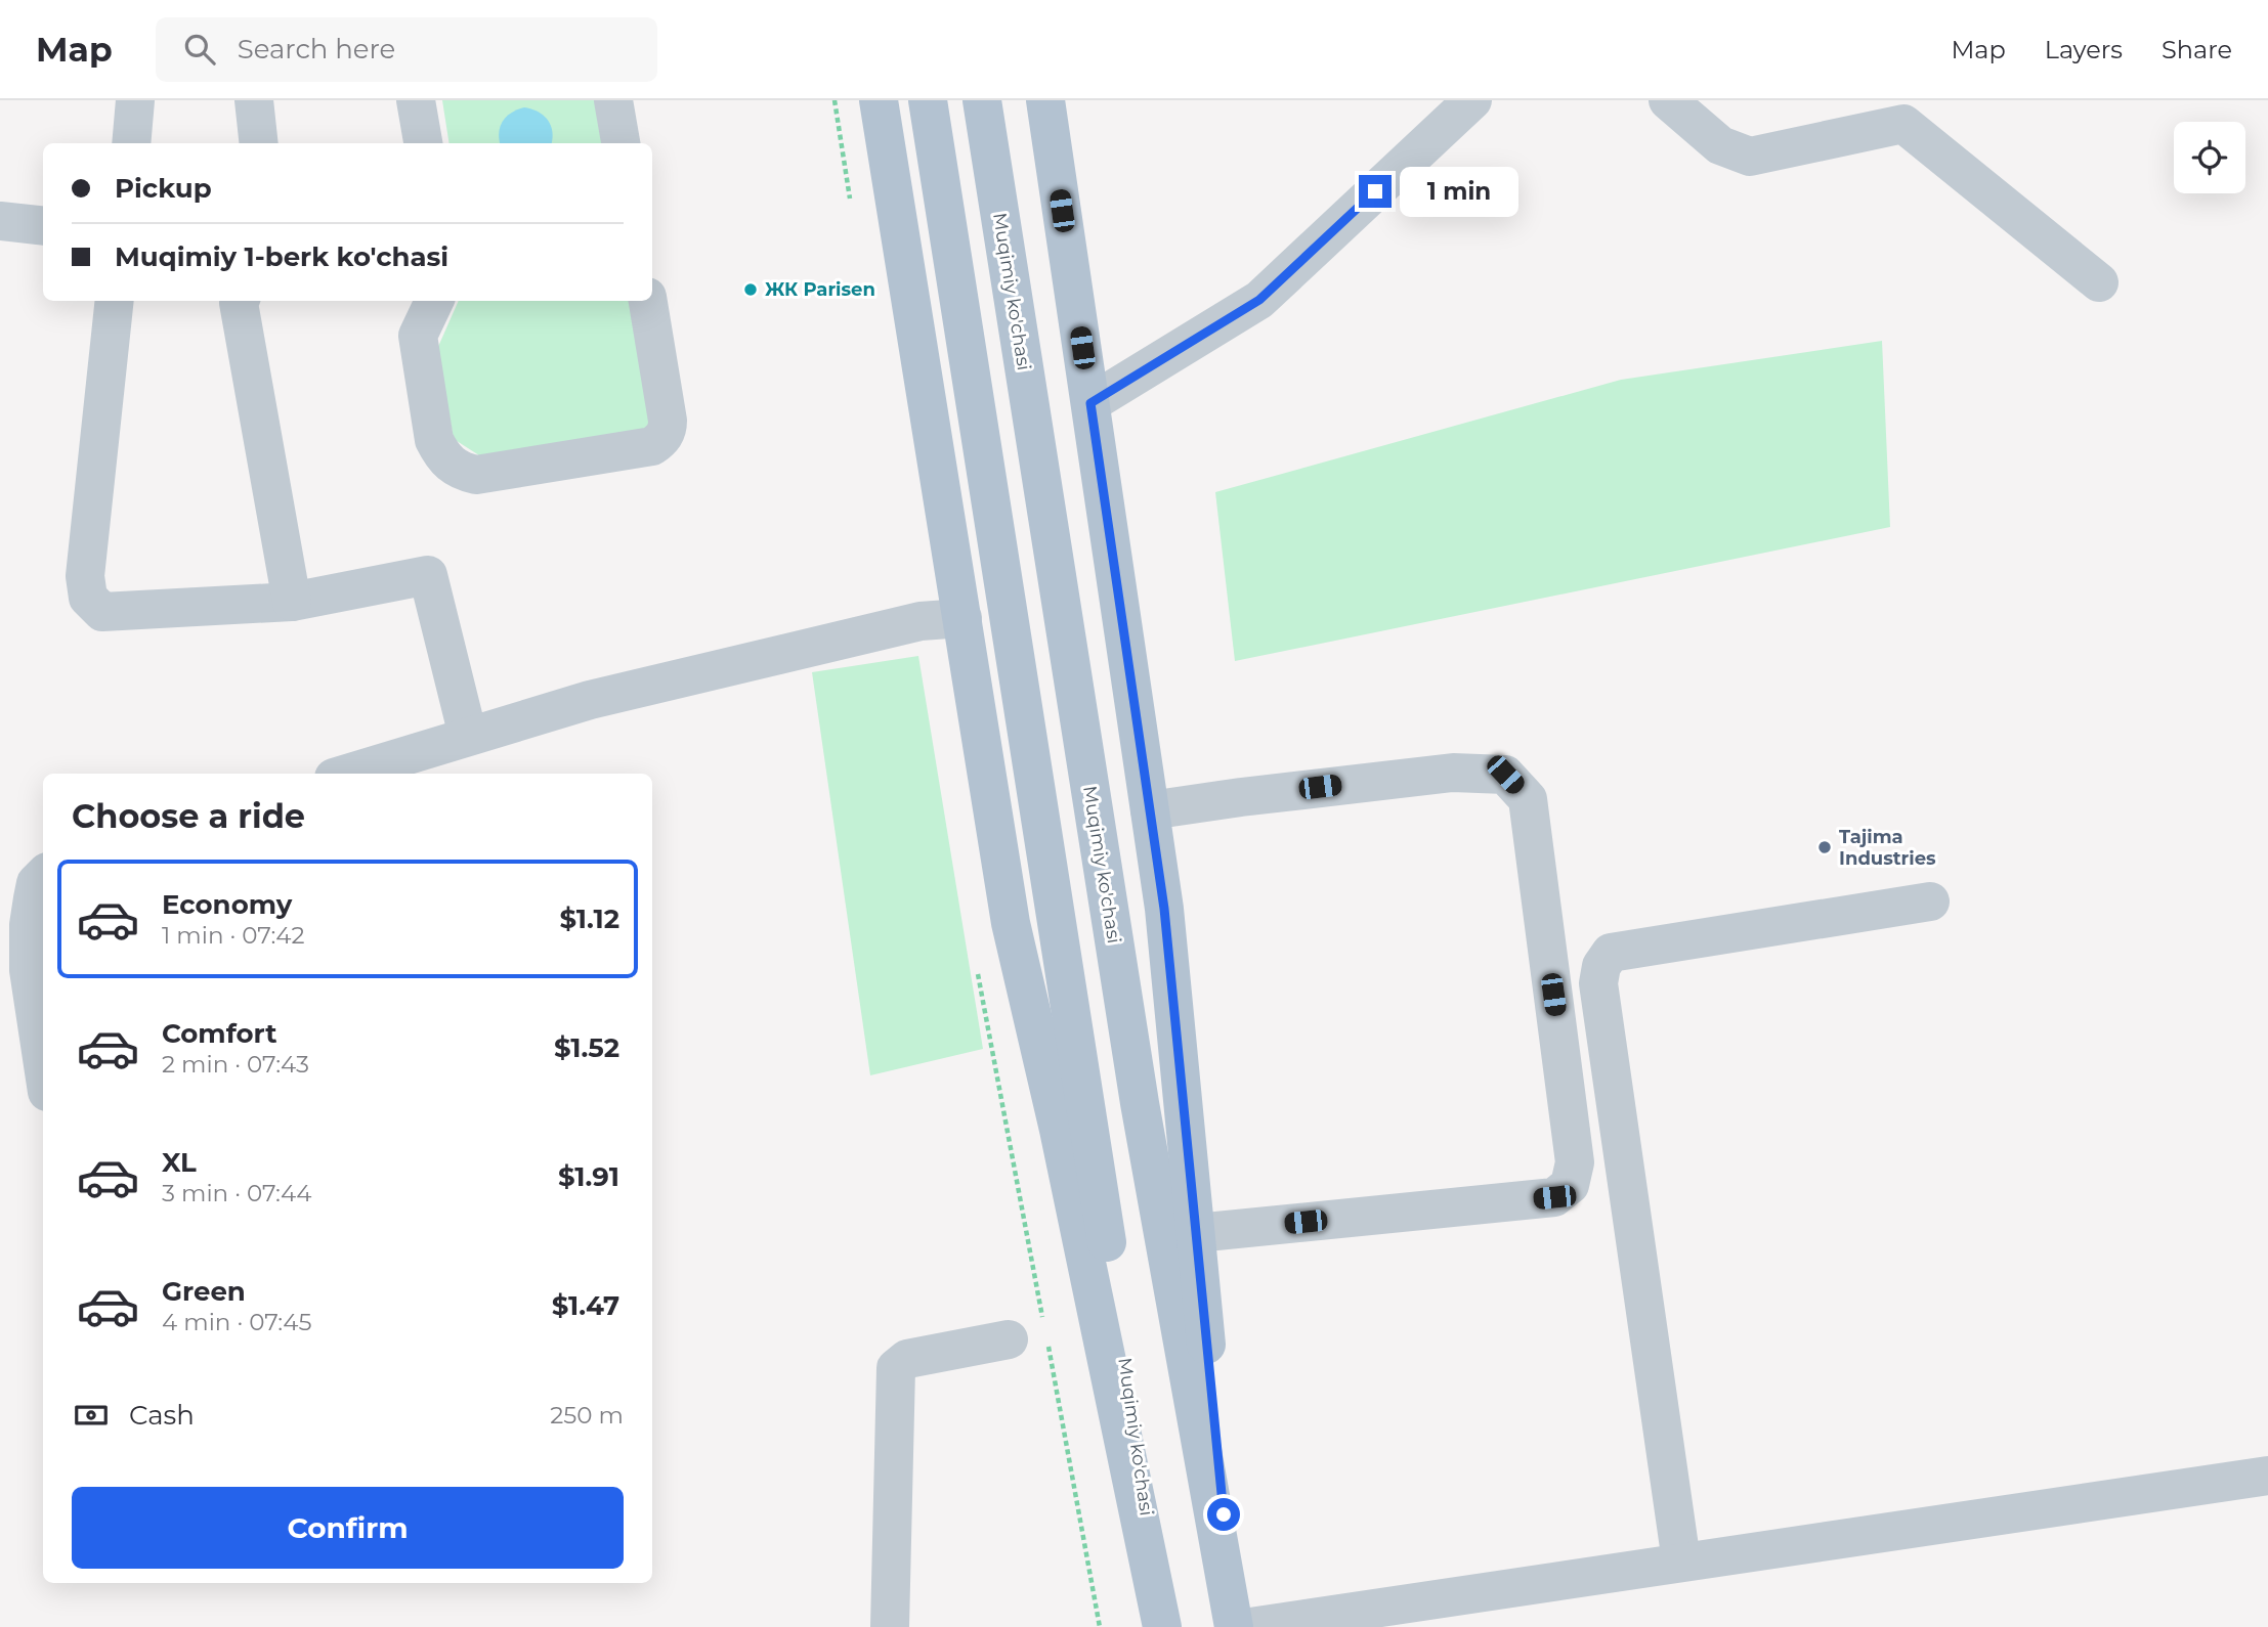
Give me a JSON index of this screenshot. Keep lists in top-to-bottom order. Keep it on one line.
{"streets":{"main road":["Muqimiy ko'chasi"]},"places":["ЖК Parisen","Tajima Industries"],"page":{"header":"Map","search":"Search here","nav":["Map","Layers","Share"],"banner":["Pickup","Muqimiy 1-berk ko'chasi"],"bubble":"1 min","heading":"Choose a ride","list":[{"name":"Economy","note":"1 min · 07:42","value":"$1.12"},{"name":"Comfort","note":"2 min · 07:43","value":"$1.52"},{"name":"XL","note":"3 min · 07:44","value":"$1.91"},{"name":"Green","note":"4 min · 07:45","value":"$1.47"}],"pay":["Cash","250 m"],"buttons":"Confirm"}}
